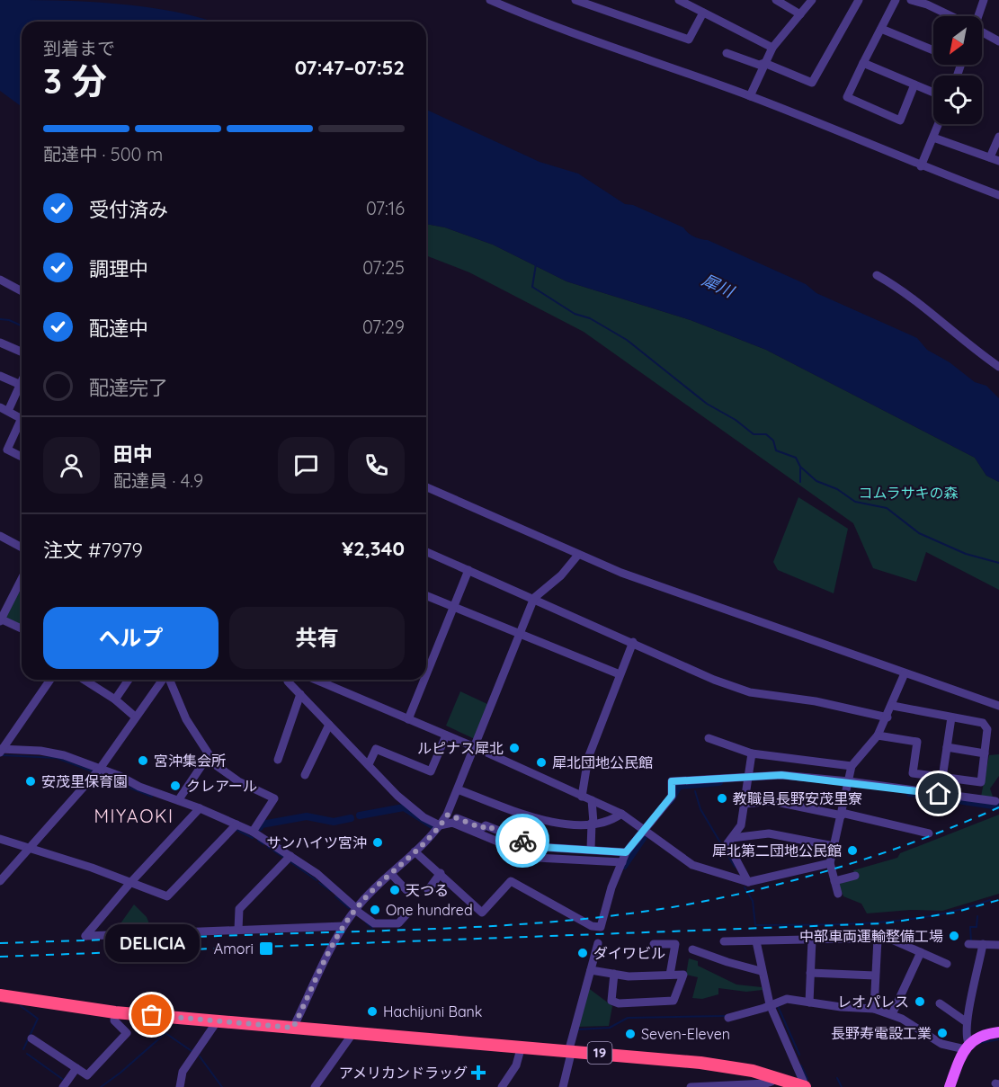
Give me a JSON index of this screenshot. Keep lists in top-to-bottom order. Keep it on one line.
{"streets":{"highway":["19"]},"districts":["MIYAOKI"],"water":["犀川"],"parks":["コムラサキの森"],"places":{"other":["ルピナス犀北","宮沖集会所","犀北団地公民館","安茂里保育園","クレアール","教職員長野安茂里寮","サンハイツ宮沖","犀北第二団地公民館","天つる","One hundred","中部車両運輸整備工場","ダイワビル","レオパレス","Hachijuni Bank","DELICIA","長野寿電設工業","Seven-Eleven"],"transit":["Amori"],"health":["アメリカンドラッグ"]},"north":"bottom left","page":{"heading":["3 分","到着まで","07:47–07:52"],"panel":["田中","配達員 · 4.9","注文 #7979","¥2,340"],"bar":"配達中 · 500 m","list":[["受付済み","07:16"],["調理中","07:25"],["配達中","07:29"],"配達完了"],"buttons":["ヘルプ","共有"],"bubble":"DELICIA"}}
